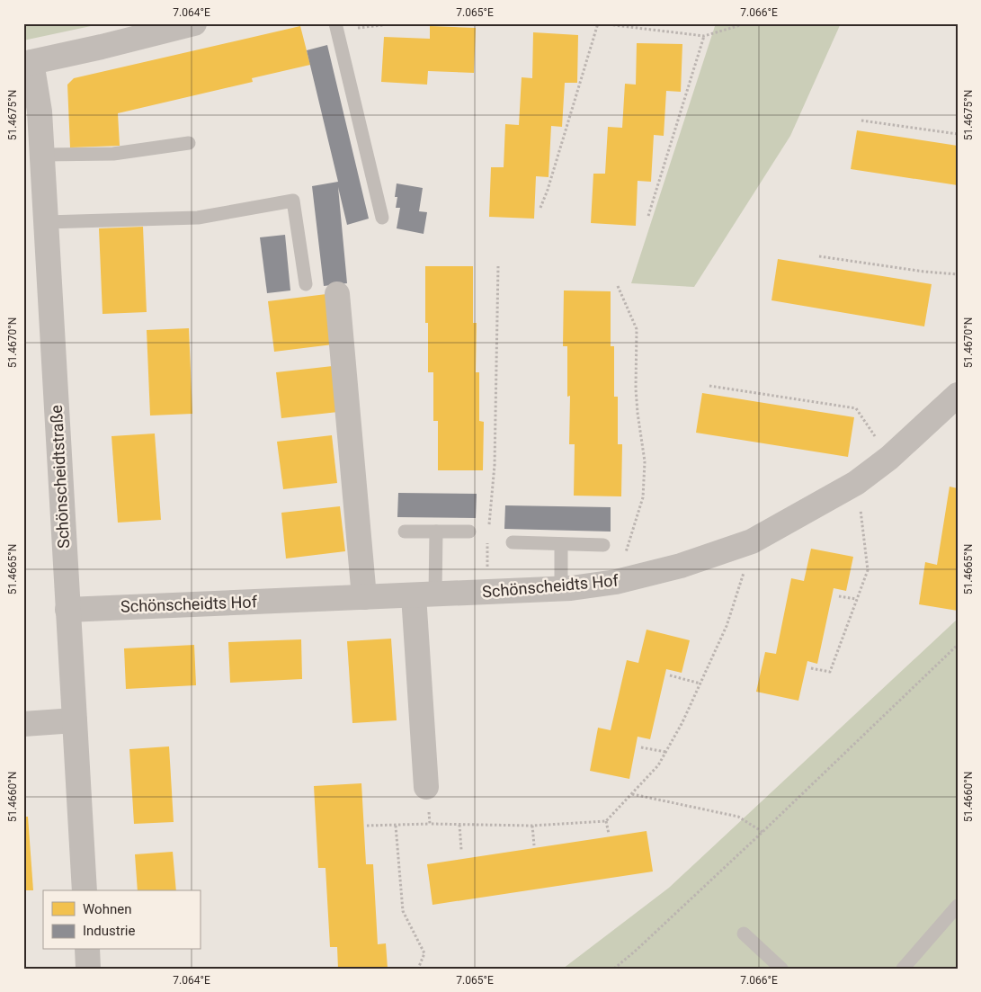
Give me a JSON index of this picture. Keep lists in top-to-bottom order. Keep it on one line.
{"streets":{"street":["Schönscheidtstraße","Schönscheidts Hof"]},"crossings":[["Schönscheidtstraße","Schönscheidts Hof"]],"legend":["Wohnen","Industrie"],"coordinates":["7.064°E","7.065°E","7.066°E","51.4675°N","51.4670°N","51.4665°N","51.4660°N"]}
